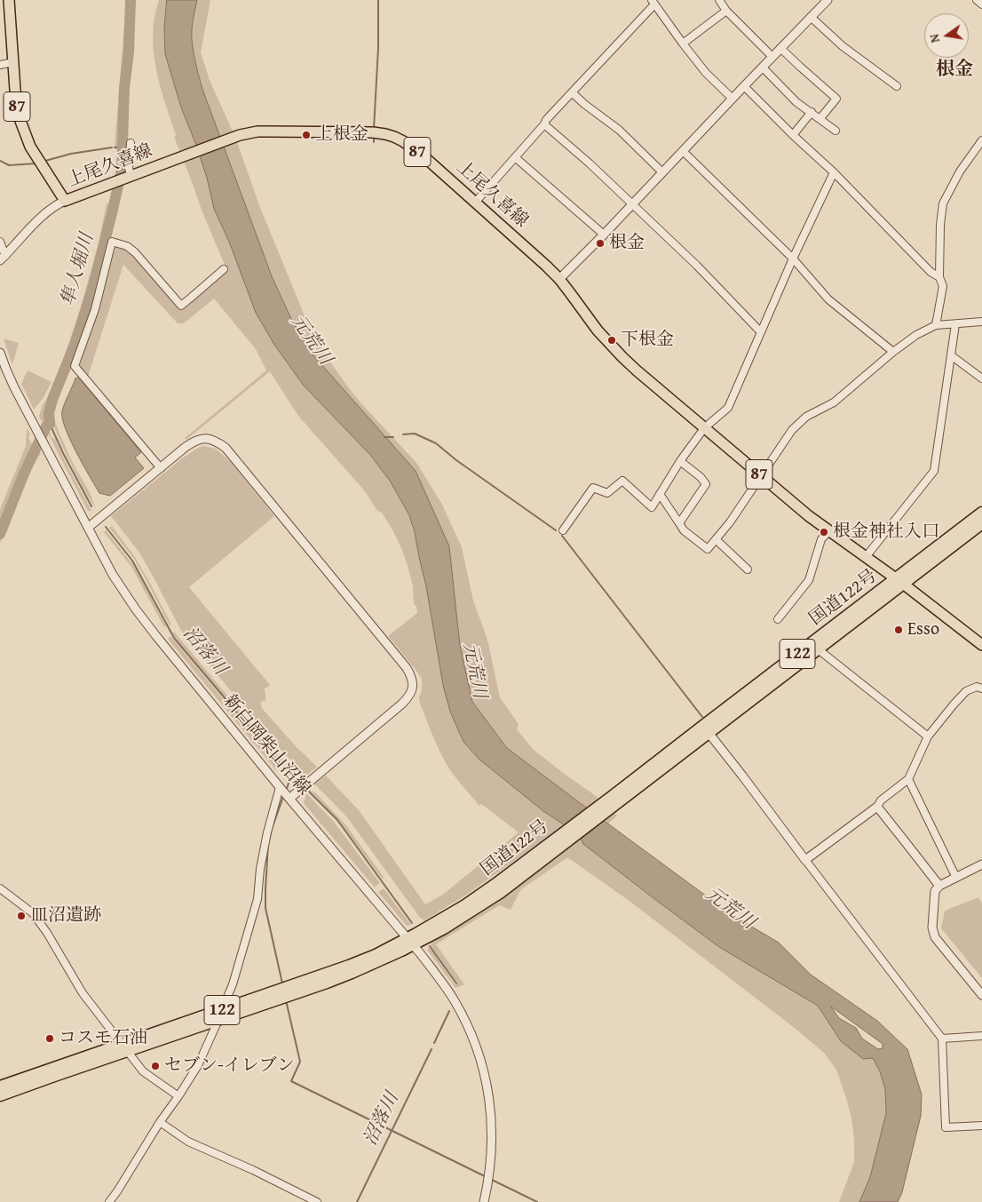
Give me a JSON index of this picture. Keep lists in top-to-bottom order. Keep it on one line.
{"streets":{"highway":["国道122号","122"],"main road":["87","上尾久喜線"],"street":["新白岡柴山沼線"]},"crossings":[["上尾久喜線","国道122号"],["国道122号","新白岡柴山沼線"]],"districts":["根金"],"water":["隼人堀川","元荒川","沼落川"],"places":["上根金","根金","下根金","根金神社入口","Esso","皿沼遺跡","コスモ石油","セブン-イレブン"],"north":"left"}
